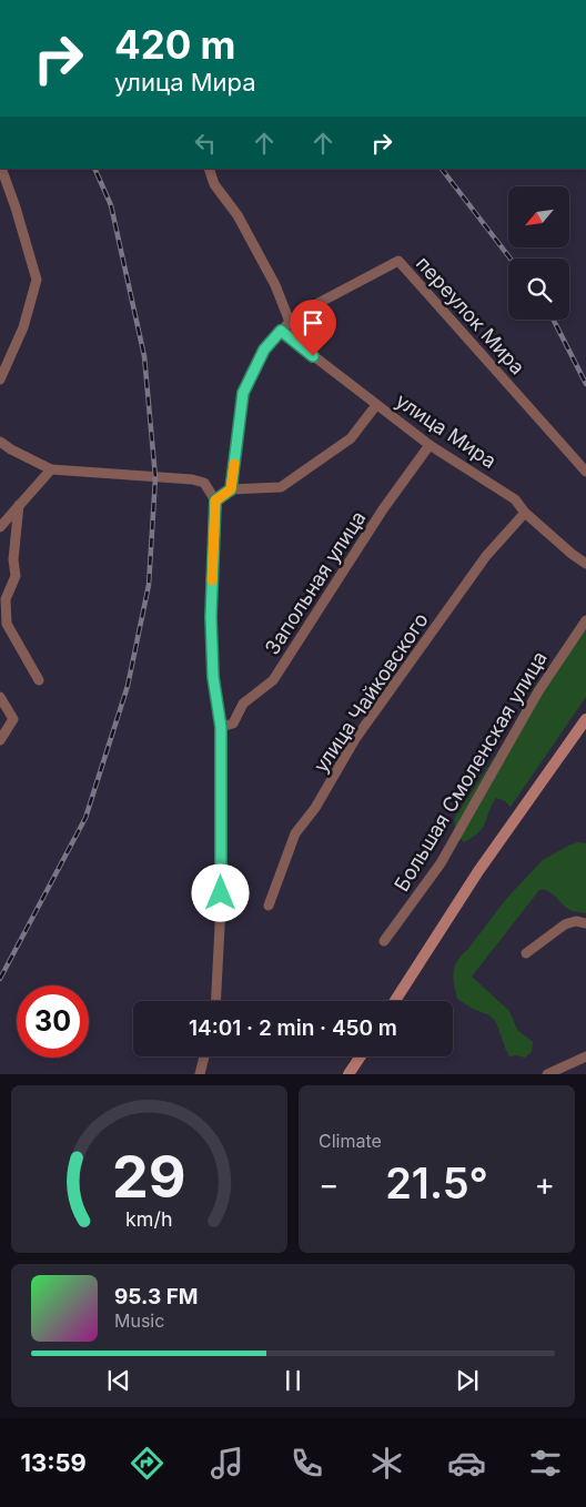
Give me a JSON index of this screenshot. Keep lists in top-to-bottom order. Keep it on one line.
{"streets":{"street":["переулок Мира","улица Мира","Запольная улица","улица Чайковского","Большая Смоленская улица"]},"crossings":[["переулок Мира","улица Мира"],["улица Мира","Запольная улица"],["улица Мира","улица Чайковского"]],"north":"bottom left","page":{"turn":["420 m","улица Мира"],"limit":"30","trip":"14:01 · 2 min · 450 m","tile":"Climate","heat":["−","21.5°","+"],"song":["95.3 FM","Music"],"tabs":"13:59","gauge":["29","km/h"]}}
